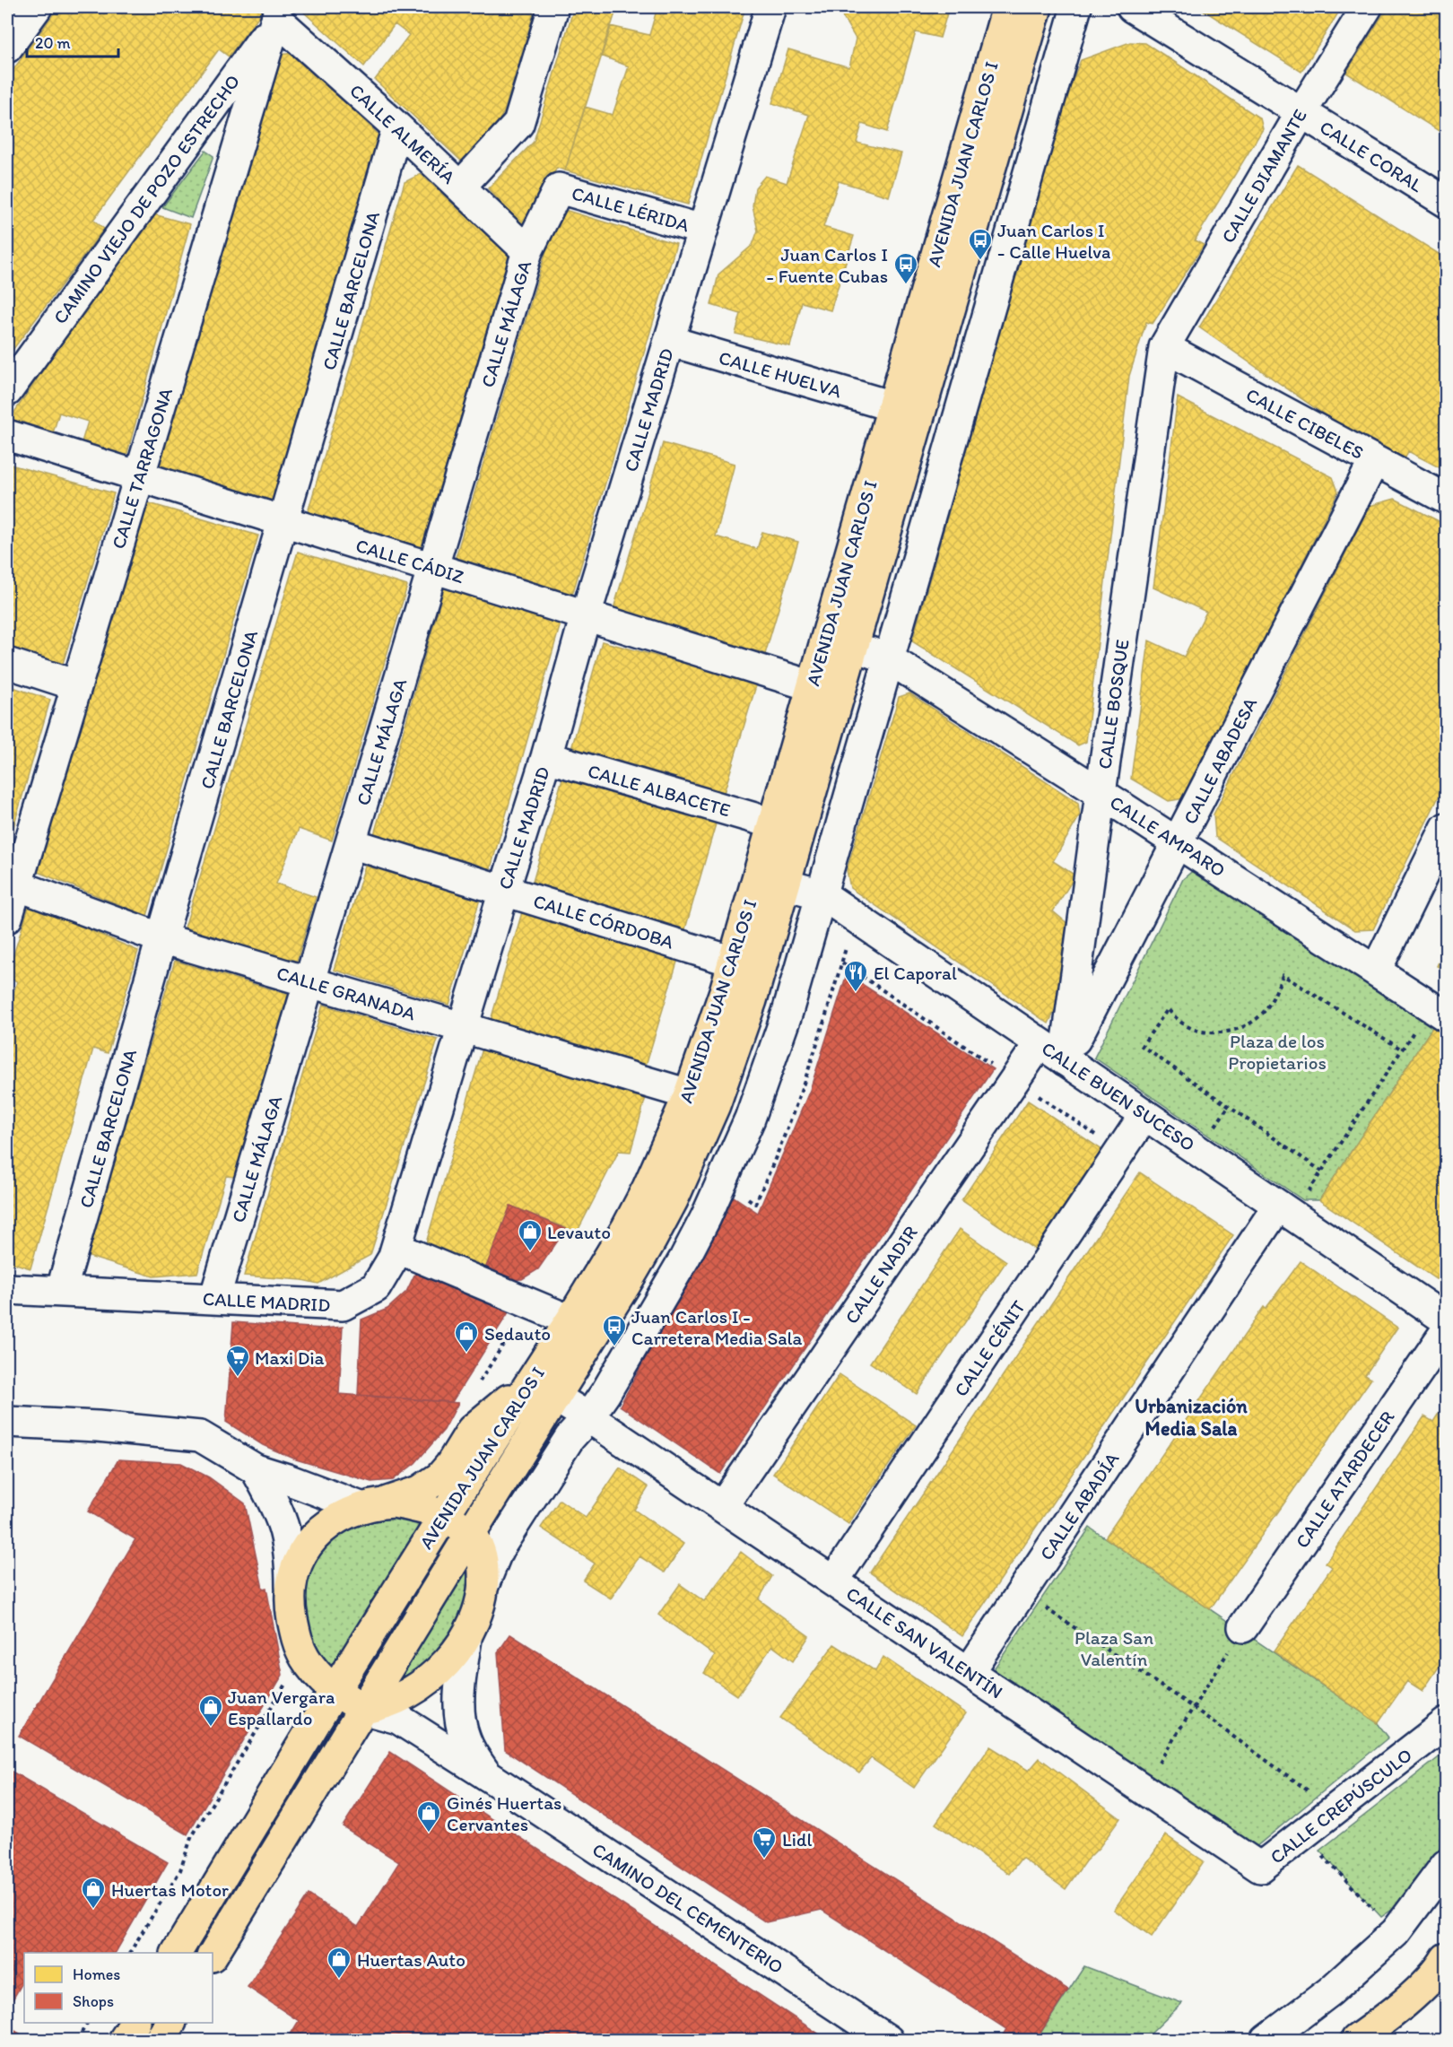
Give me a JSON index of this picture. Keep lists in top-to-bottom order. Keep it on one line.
{"streets":{"main road":["AVENIDA JUAN CARLOS I"],"street":["CALLE ALMERÍA","CALLE CORAL","CALLE DIAMANTE","CAMINO VIEJO DE POZO ESTRECHO","CALLE LÉRIDA","CALLE BARCELONA","CALLE MÁLAGA","CALLE HUELVA","CALLE MADRID","CALLE CIBELES","CALLE TARRAGONA","CALLE CÁDIZ","CALLE BOSQUE","CALLE ABADESA","CALLE ALBACETE","CALLE AMPARO","CALLE CÓRDOBA","CALLE GRANADA","CALLE BUEN SUCESO","CALLE NADIR","CALLE CÉNIT","CALLE ATARDECER","CALLE ABADÍA","CALLE SAN VALENTÍN","CALLE CREPÚSCULO","CAMINO DEL CEMENTERIO"]},"crossings":[["CALLE ALMERÍA","CAMINO VIEJO DE POZO ESTRECHO"],["CALLE ALMERÍA","CALLE BARCELONA"],["CALLE ALMERÍA","CALLE MÁLAGA"],["CALLE ALMERÍA","CALLE TARRAGONA"],["CALLE CORAL","CALLE DIAMANTE"],["AVENIDA JUAN CARLOS I","CALLE HUELVA"],["AVENIDA JUAN CARLOS I","CALLE CÁDIZ"],["AVENIDA JUAN CARLOS I","CALLE ALBACETE"],["AVENIDA JUAN CARLOS I","CALLE AMPARO"],["AVENIDA JUAN CARLOS I","CALLE CÓRDOBA"],["AVENIDA JUAN CARLOS I","CALLE GRANADA"],["AVENIDA JUAN CARLOS I","CALLE BUEN SUCESO"],["AVENIDA JUAN CARLOS I","CALLE SAN VALENTÍN"],["AVENIDA JUAN CARLOS I","CAMINO DEL CEMENTERIO"],["CALLE DIAMANTE","CALLE CIBELES"],["CALLE DIAMANTE","CALLE BOSQUE"],["CAMINO VIEJO DE POZO ESTRECHO","CALLE TARRAGONA"],["CALLE LÉRIDA","CALLE MÁLAGA"],["CALLE LÉRIDA","CALLE MADRID"],["CALLE BARCELONA","CALLE MADRID"],["CALLE BARCELONA","CALLE CÁDIZ"],["CALLE BARCELONA","CALLE GRANADA"],["CALLE MÁLAGA","CALLE MADRID"],["CALLE MÁLAGA","CALLE CÁDIZ"],["CALLE MÁLAGA","CALLE CÓRDOBA"],["CALLE MÁLAGA","CALLE GRANADA"],["CALLE HUELVA","CALLE MADRID"],["CALLE MADRID","CALLE CÁDIZ"],["CALLE MADRID","CALLE ALBACETE"],["CALLE MADRID","CALLE CÓRDOBA"],["CALLE MADRID","CALLE GRANADA"],["CALLE CIBELES","CALLE BOSQUE"],["CALLE CIBELES","CALLE ABADESA"],["CALLE TARRAGONA","CALLE CÁDIZ"],["CALLE TARRAGONA","CALLE GRANADA"],["CALLE BOSQUE","CALLE ABADESA"],["CALLE BOSQUE","CALLE AMPARO"],["CALLE BOSQUE","CALLE BUEN SUCESO"],["CALLE ABADESA","CALLE AMPARO"],["CALLE ABADESA","CALLE BUEN SUCESO"],["CALLE BUEN SUCESO","CALLE NADIR"],["CALLE BUEN SUCESO","CALLE CÉNIT"],["CALLE BUEN SUCESO","CALLE ABADÍA"],["CALLE NADIR","CALLE SAN VALENTÍN"],["CALLE CÉNIT","CALLE SAN VALENTÍN"],["CALLE ABADÍA","CALLE SAN VALENTÍN"],["CALLE SAN VALENTÍN","CALLE CREPÚSCULO"]],"districts":["Urbanización Media Sala"],"parks":["Plaza de los Propietarios","Plaza San Valentín"],"places":{"bus stop":["Juan Carlos I - Calle Huelva","Juan Carlos I - Fuente Cubas","Juan Carlos I - Carretera Media Sala"],"restaurant":["El Caporal"],"shop":["Levauto","Sedauto","Juan Vergara Espallardo","Ginés Huertas Cervantes","Huertas Motor","Huertas Auto"],"supermarket":["Maxi Dia","Lidl"]},"legend":["Homes","Shops"],"scale_bar":"20 m"}
